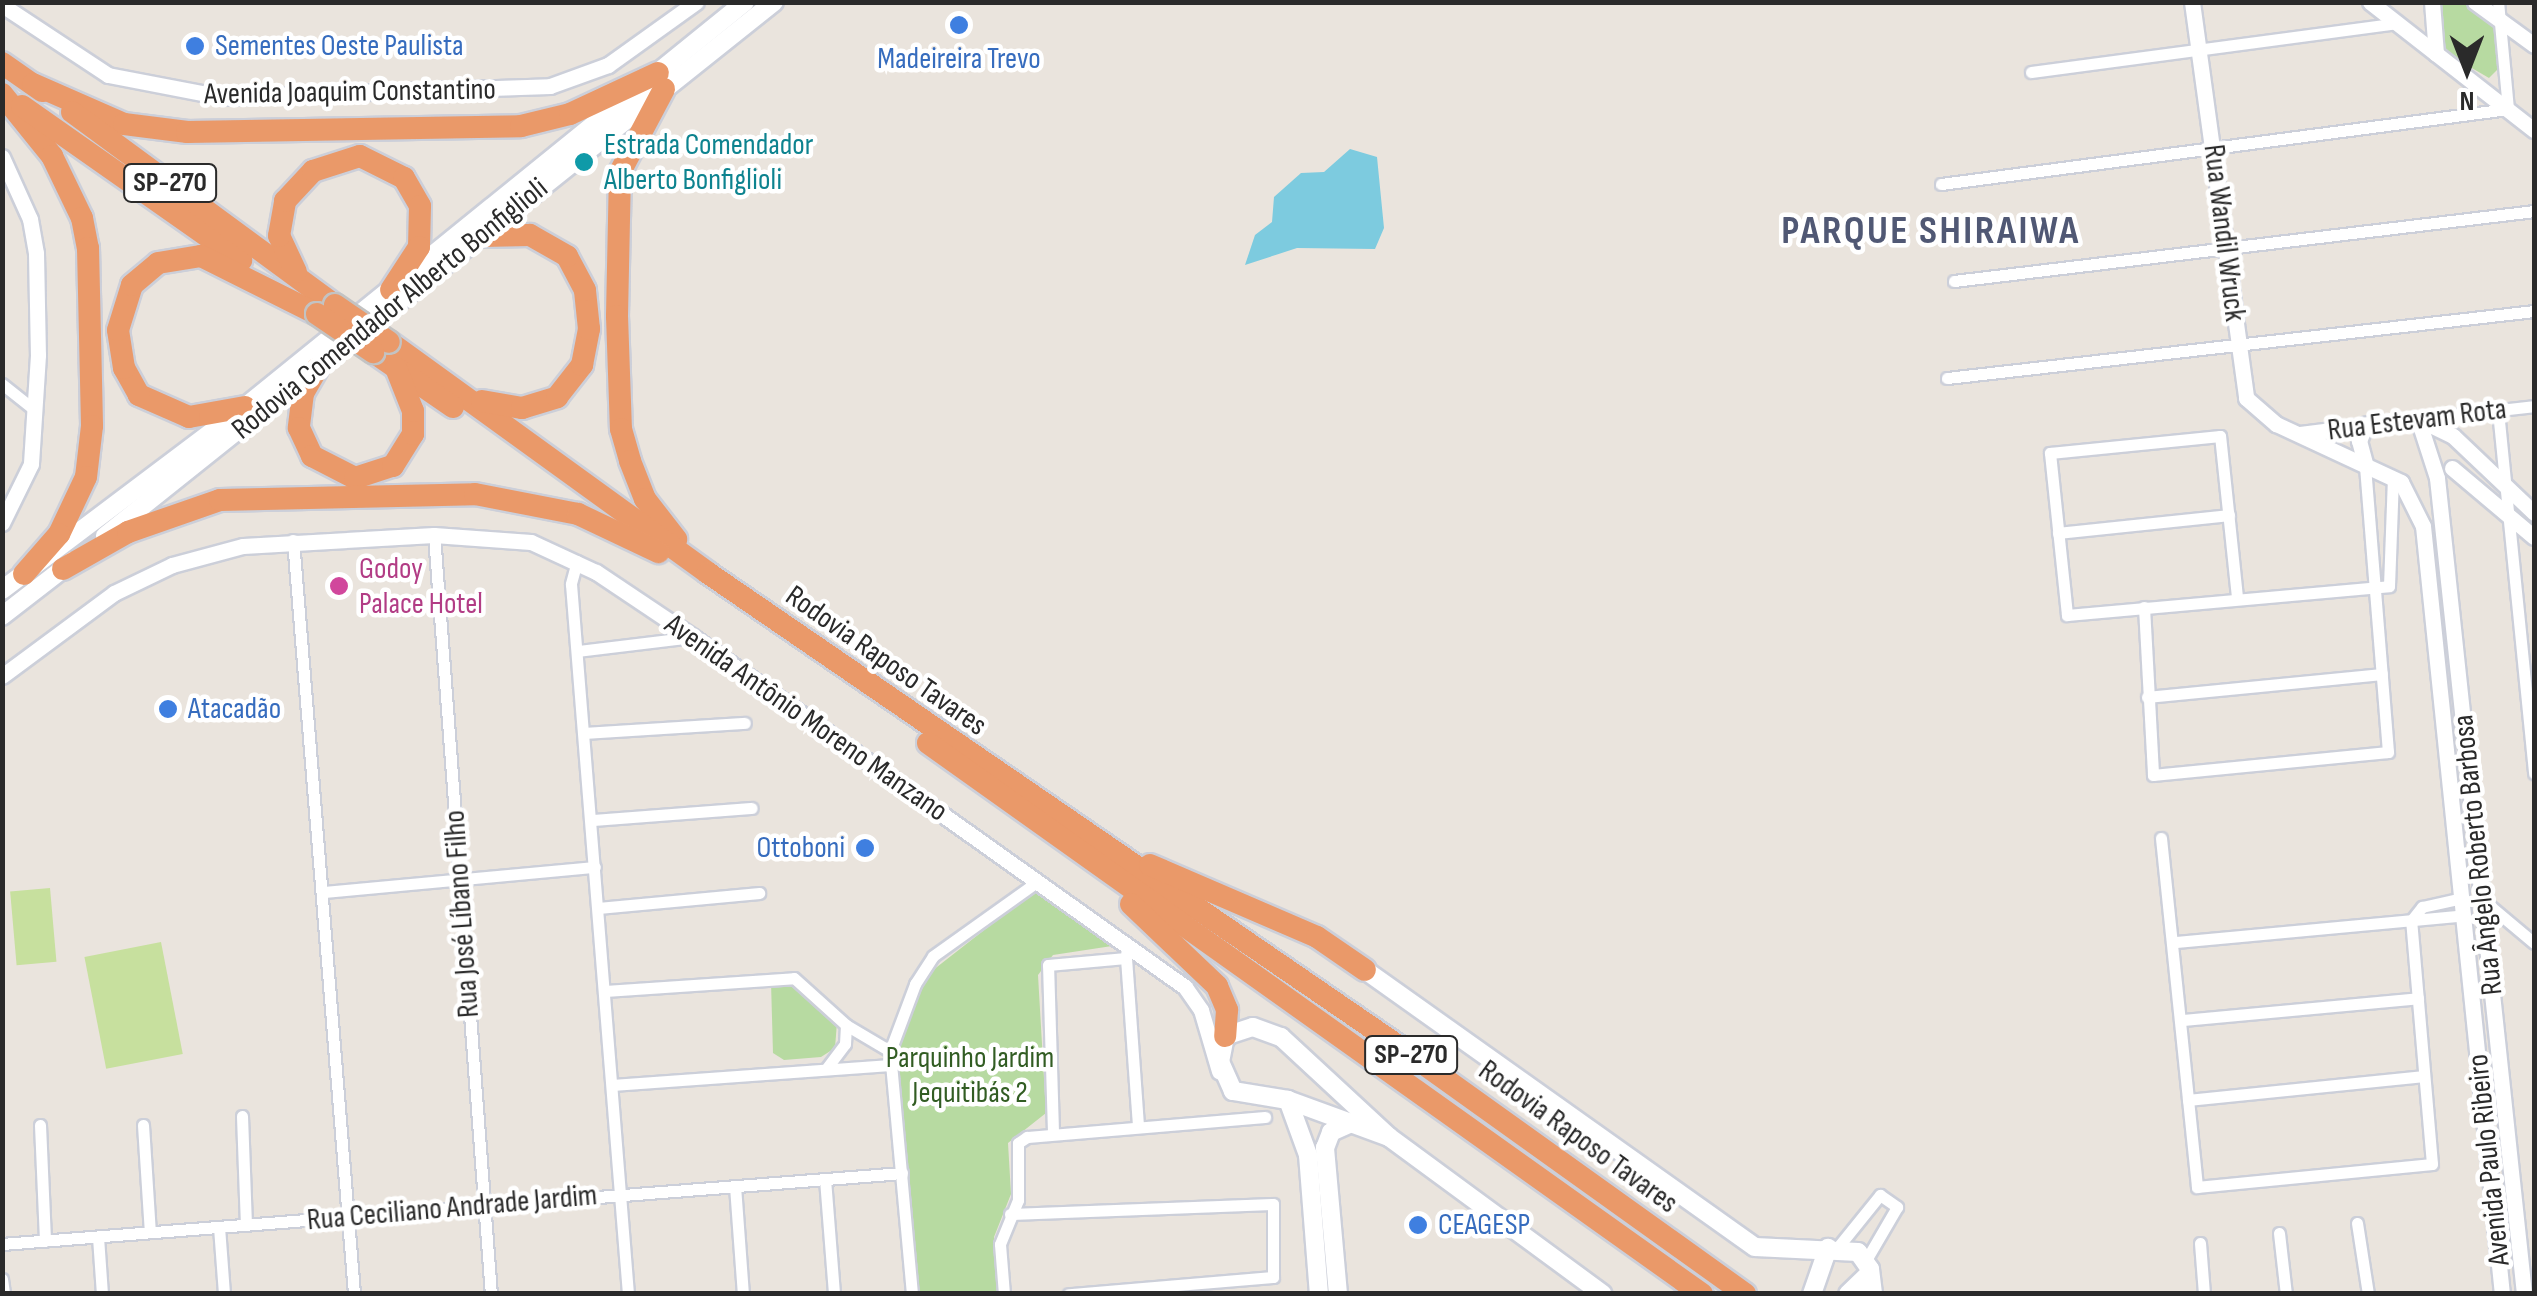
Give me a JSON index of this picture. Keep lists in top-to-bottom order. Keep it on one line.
{"streets":{"highway":["SP-270","Rodovia Raposo Tavares"],"main road":["Rodovia Comendador Alberto Bonfiglioli"],"street":["Avenida Joaquim Constantino","Rua Wandil Wruck","Rua Estevam Rota","Avenida Antônio Moreno Manzano","Rua Ângelo Roberto Barbosa","Rua José Líbano Filho","Avenida Paulo Ribeiro","Rua Ceciliano Andrade Jardim"]},"crossings":[["Rua Wandil Wruck","Rua Estevam Rota"],["Rua Wandil Wruck","Avenida Paulo Ribeiro"],["Rua Estevam Rota","Rua Ângelo Roberto Barbosa"],["Avenida Antônio Moreno Manzano","Rua José Líbano Filho"],["Rua José Líbano Filho","Rua Ceciliano Andrade Jardim"]],"districts":["PARQUE SHIRAIWA"],"parks":["Parquinho Jardim Jequitibás 2"],"places":["Madeireira Trevo","Sementes Oeste Paulista","Estrada Comendador Alberto Bonfiglioli","Godoy Palace Hotel","Atacadão","Ottoboni","CEAGESP"],"north":"bottom"}
